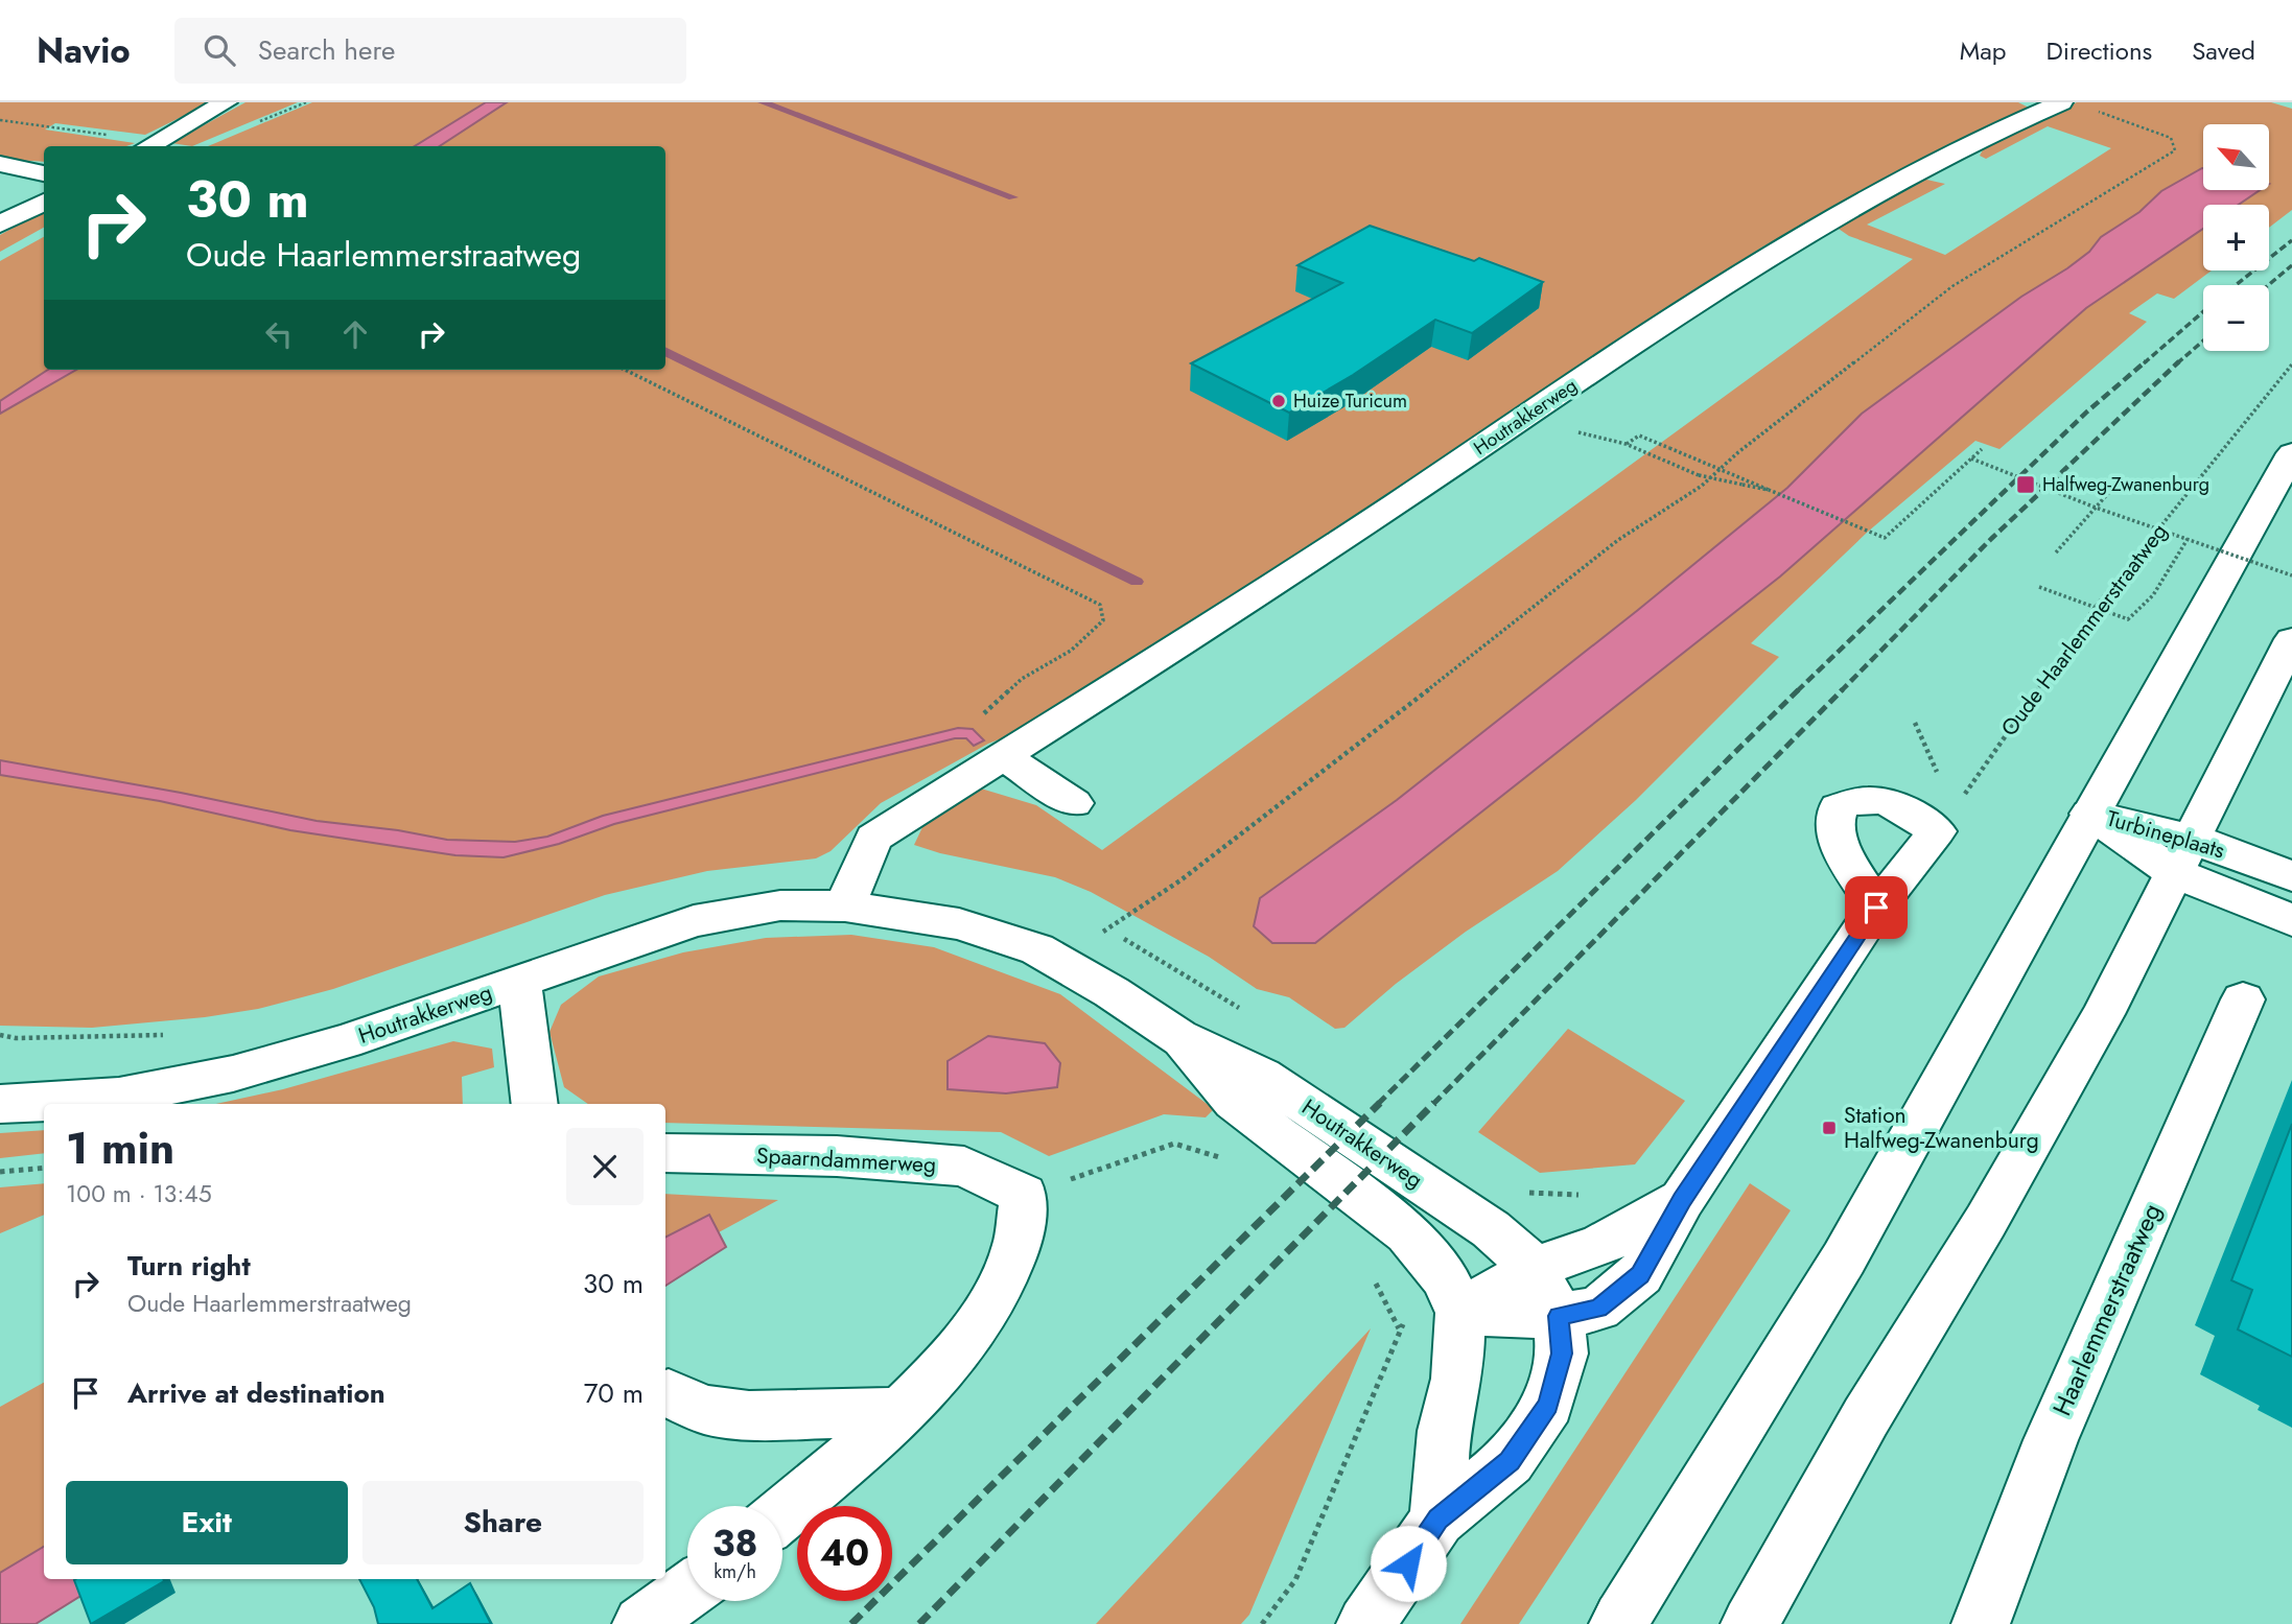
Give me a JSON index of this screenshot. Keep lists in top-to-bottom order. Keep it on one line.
{"streets":{"street":["Houtrakkerweg","Turbineplaats","Spaarndammerweg","Haarlemmerstraatweg"],"path":["Oude Haarlemmerstraatweg"]},"places":{"other":["Huize Turicum"],"transit":["Halfweg-Zwanenburg","Station Halfweg-Zwanenburg"]},"north":"top left","page":{"header":"Navio","search":"Search here","nav":["Map","Directions","Saved"],"map_buttons":["+","−"],"turn":["30 m","Oude Haarlemmerstraatweg"],"heading":["1 min","100 m · 13:45"],"list":[{"name":"Turn right","note":"Oude Haarlemmerstraatweg","value":"30 m"},{"name":"Arrive at destination","value":"70 m"}],"buttons":["Exit","Share"],"speed":"38 km/h","limit":"40"}}
